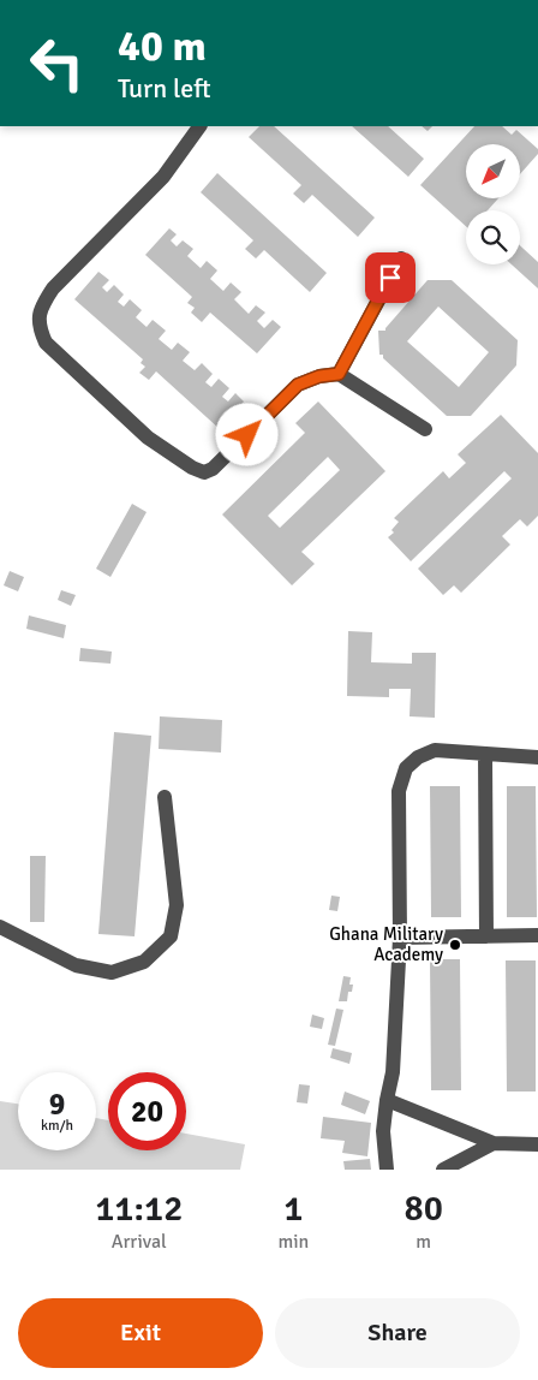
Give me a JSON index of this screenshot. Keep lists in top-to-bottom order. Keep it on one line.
{"places":["Ghana Military Academy"],"north":"bottom left","page":{"turn":["40 m","Turn left"],"speed":"9 km/h","limit":"20","eta":["11:12","Arrival","1","min","80","m"],"buttons":["Exit","Share"]}}
